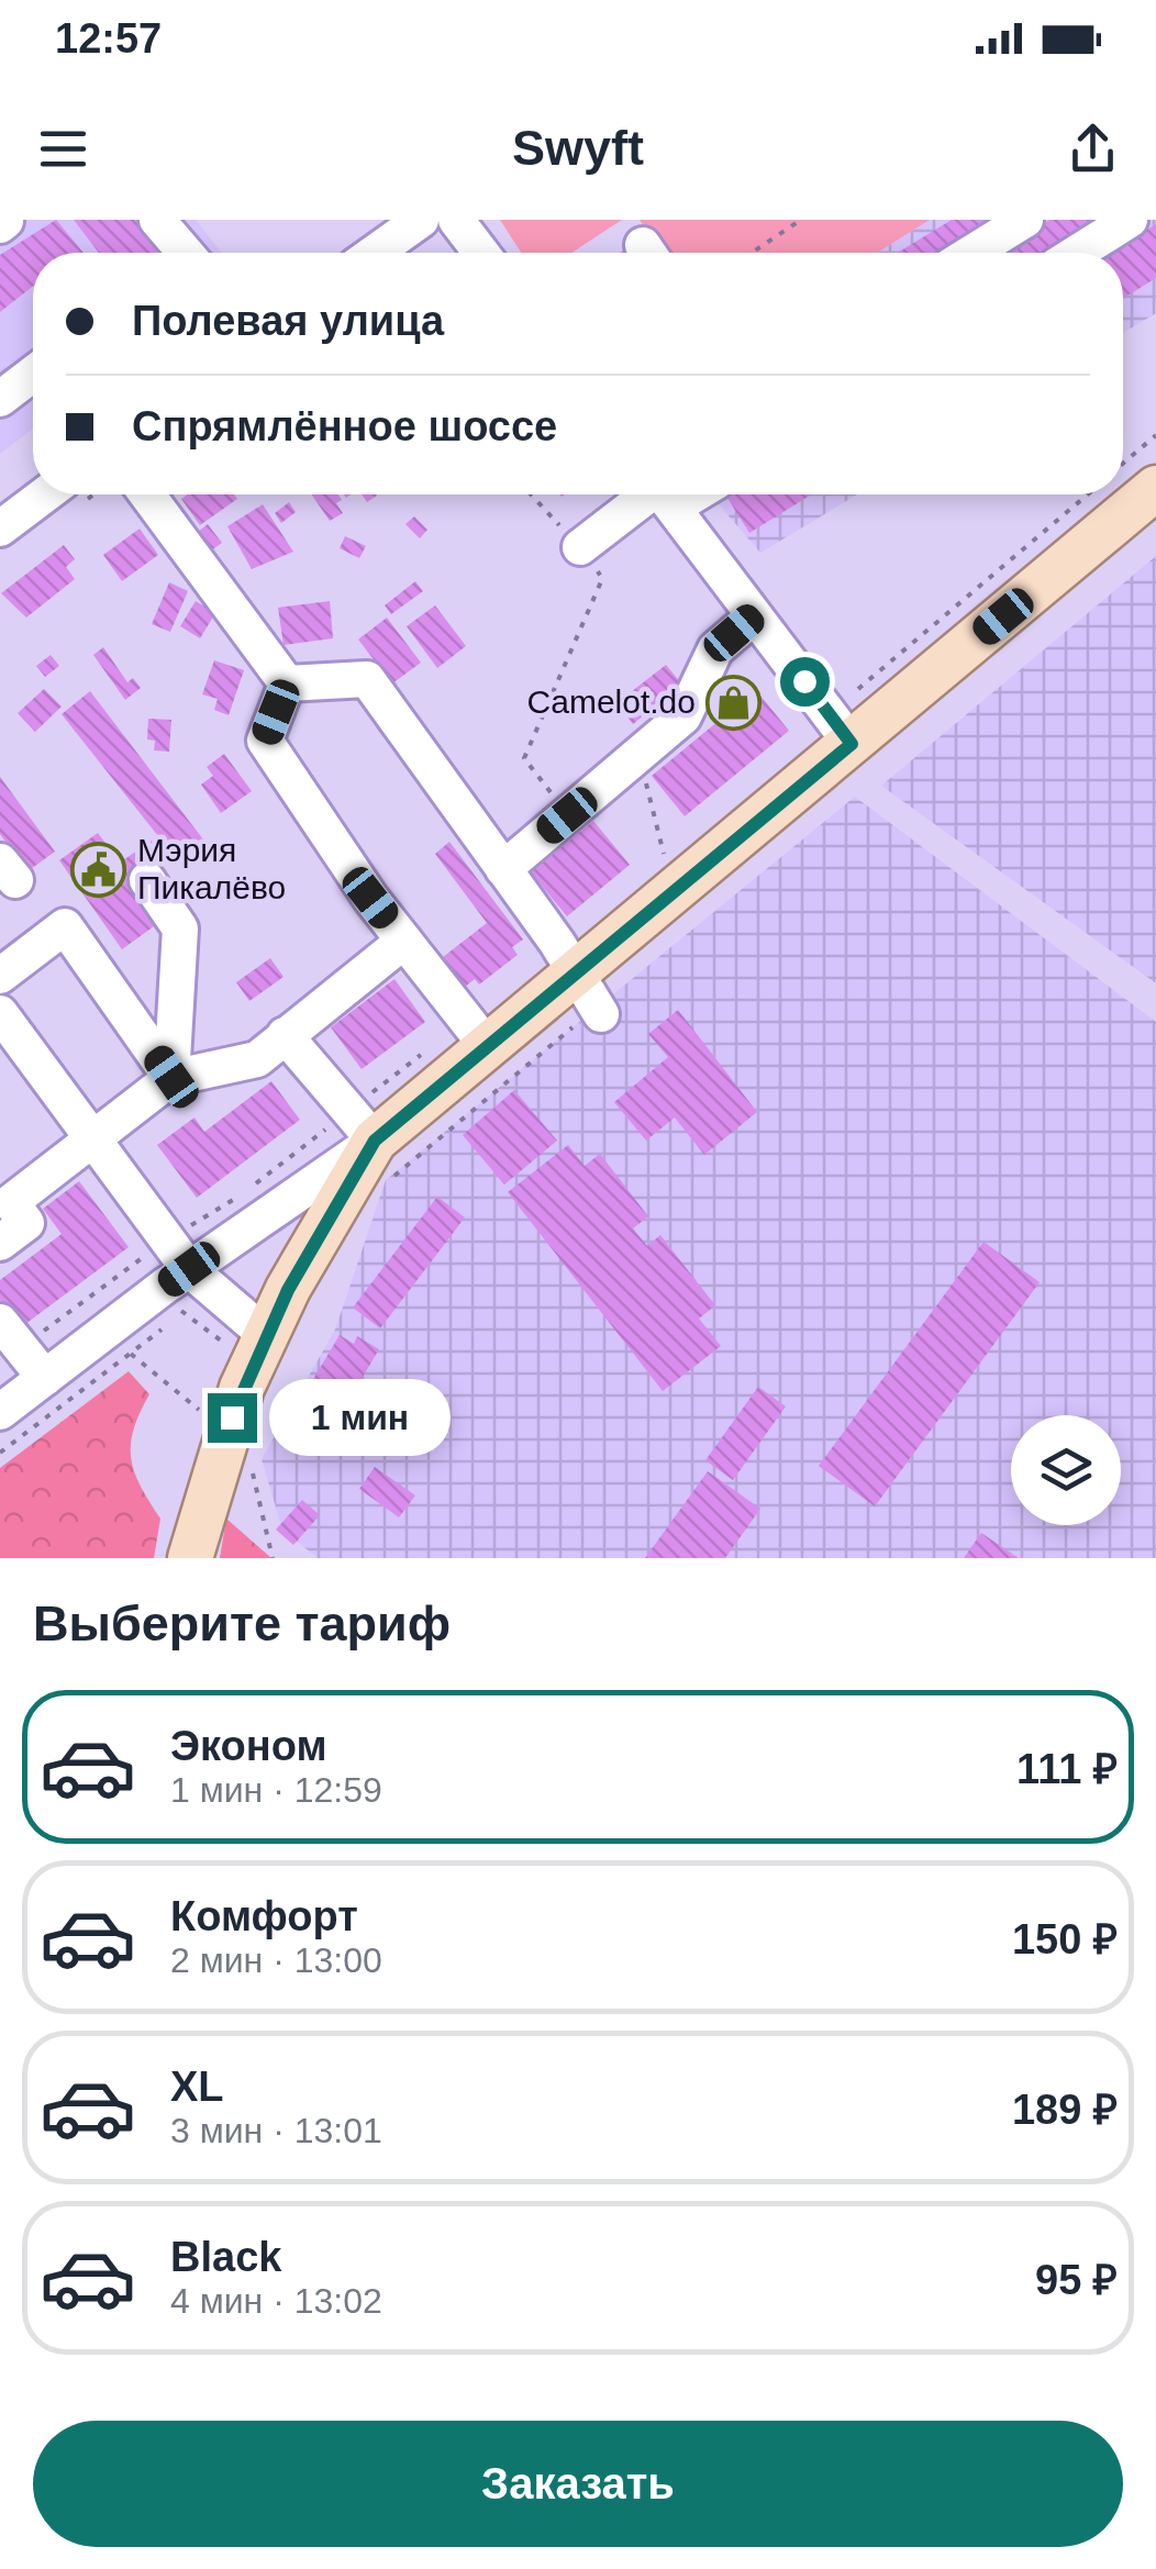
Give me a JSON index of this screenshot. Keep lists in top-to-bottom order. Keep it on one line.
{"places":{"shop":["Camelot.do"],"public building":["Мэрия Пикалёво"]},"page":{"status":"12:57","header":"Swyft","banner":["Полевая улица","Спрямлённое шоссе"],"bubble":"1 мин","heading":"Выберите тариф","list":[{"name":"Эконом","note":"1 мин · 12:59","value":"111 ₽"},{"name":"Комфорт","note":"2 мин · 13:00","value":"150 ₽"},{"name":"XL","note":"3 мин · 13:01","value":"189 ₽"},{"name":"Black","note":"4 мин · 13:02","value":"95 ₽"}],"buttons":"Заказать"}}
